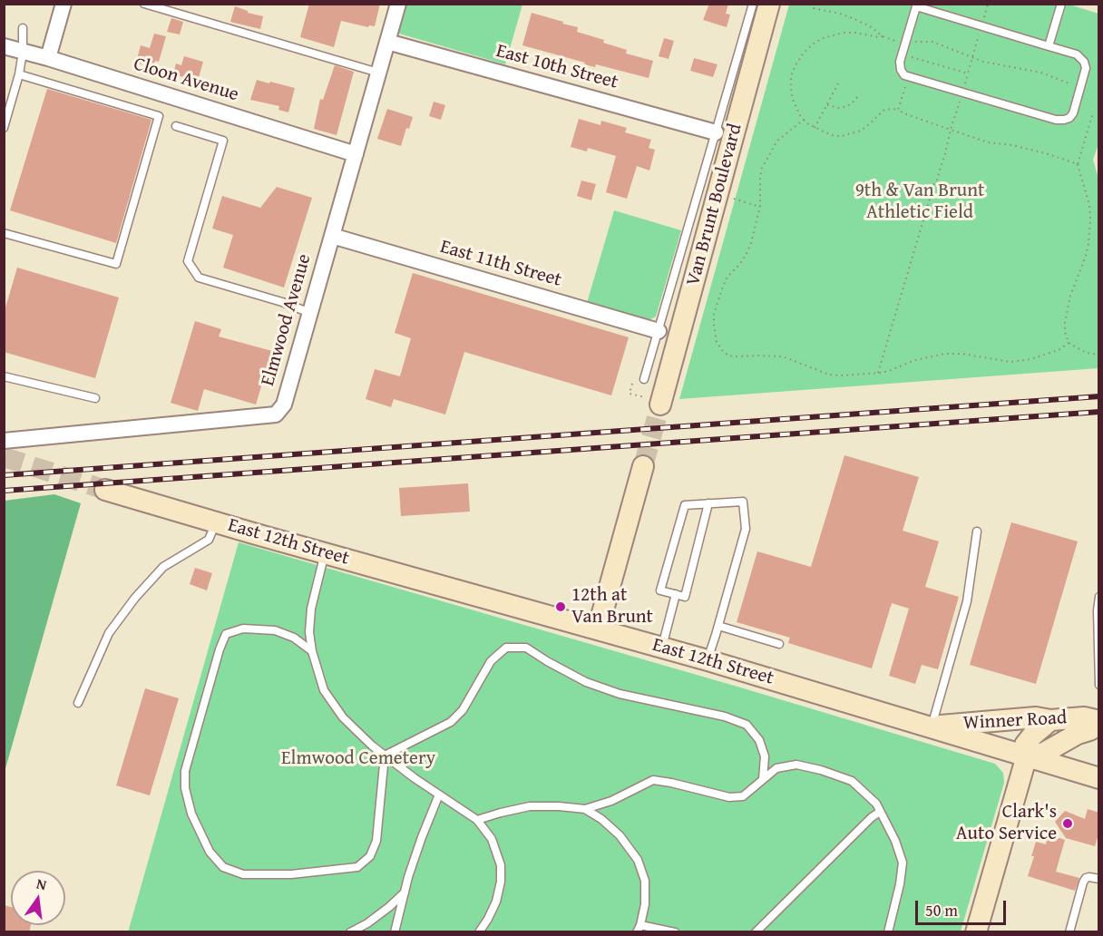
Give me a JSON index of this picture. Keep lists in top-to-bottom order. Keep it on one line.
{"streets":{"street":["East 10th Street","Cloon Avenue","Van Brunt Boulevard","East 11th Street","Elmwood Avenue","East 12th Street","Winner Road"]},"crossings":[["East 10th Street","Elmwood Avenue"],["Cloon Avenue","Elmwood Avenue"],["East 11th Street","Elmwood Avenue"],["East 12th Street","Winner Road"]],"parks":["9th & Van Brunt Athletic Field","Elmwood Cemetery"],"places":["12th at Van Brunt","Clark's Auto Service"],"scale_bar":"50 m","north":"top"}
